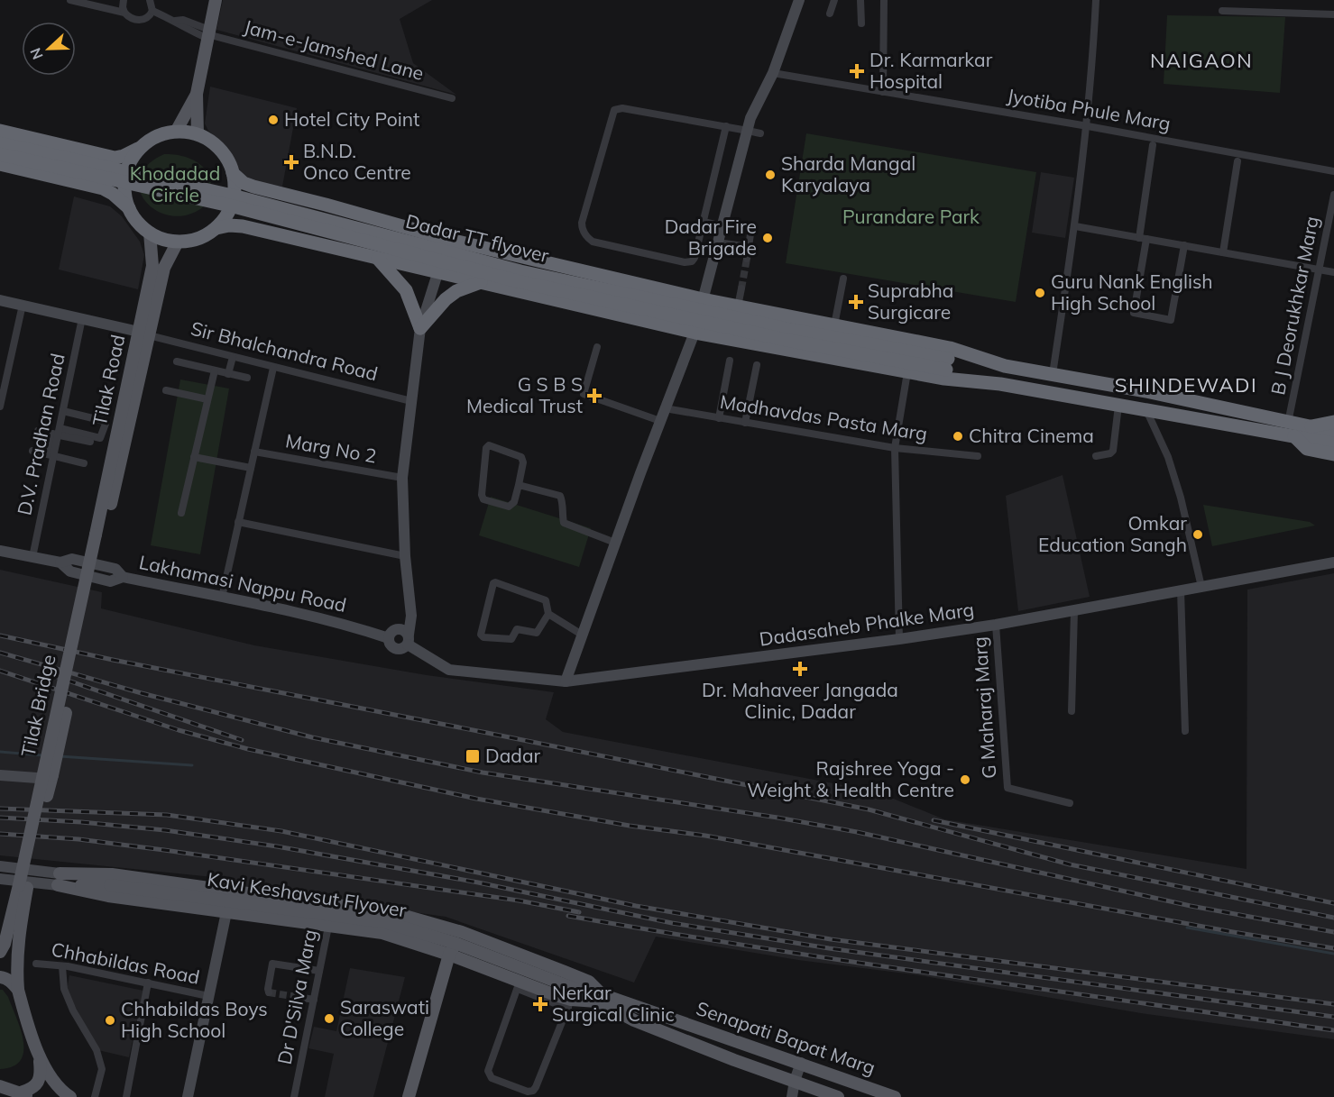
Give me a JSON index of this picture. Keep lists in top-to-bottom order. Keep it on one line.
{"streets":{"highway":["Dadar TT flyover"],"main road":["Tilak Road","Tilak Bridge","Kavi Keshavsut Flyover","Senapati Bapat Marg"],"street":["Jam-e-Jamshed Lane","Jyotiba Phule Marg","B J Deorukhkar Marg","Sir Bhalchandra Road","Madhavdas Pasta Marg","D.V. Pradhan Road","Marg No 2","Lakhamasi Nappu Road","Dadasaheb Phalke Marg","G Maharaj Marg","Chhabildas Road","Dr D'Silva Marg"]},"crossings":[["Sir Bhalchandra Road","Tilak Road"],["Sir Bhalchandra Road","D.V. Pradhan Road"],["Tilak Road","Tilak Bridge"],["D.V. Pradhan Road","Lakhamasi Nappu Road"],["Lakhamasi Nappu Road","Dadasaheb Phalke Marg"],["Dadasaheb Phalke Marg","G Maharaj Marg"],["Kavi Keshavsut Flyover","Senapati Bapat Marg"]],"districts":["NAIGAON","SHINDEWADI"],"parks":["Khodadad Circle","Purandare Park"],"places":{"health":["Dr. Karmarkar Hospital","B.N.D. Onco Centre","Suprabha Surgicare","G S B S Medical Trust","Dr. Mahaveer Jangada Clinic, Dadar","Nerkar Surgical Clinic"],"other":["Hotel City Point","Sharda Mangal Karyalaya","Dadar Fire Brigade","Guru Nank English High School","Chitra Cinema","Omkar Education Sangh","Rajshree Yoga - Weight & Health Centre","Saraswati College","Chhabildas Boys High School"],"transit":["Dadar"]},"north":"left"}
